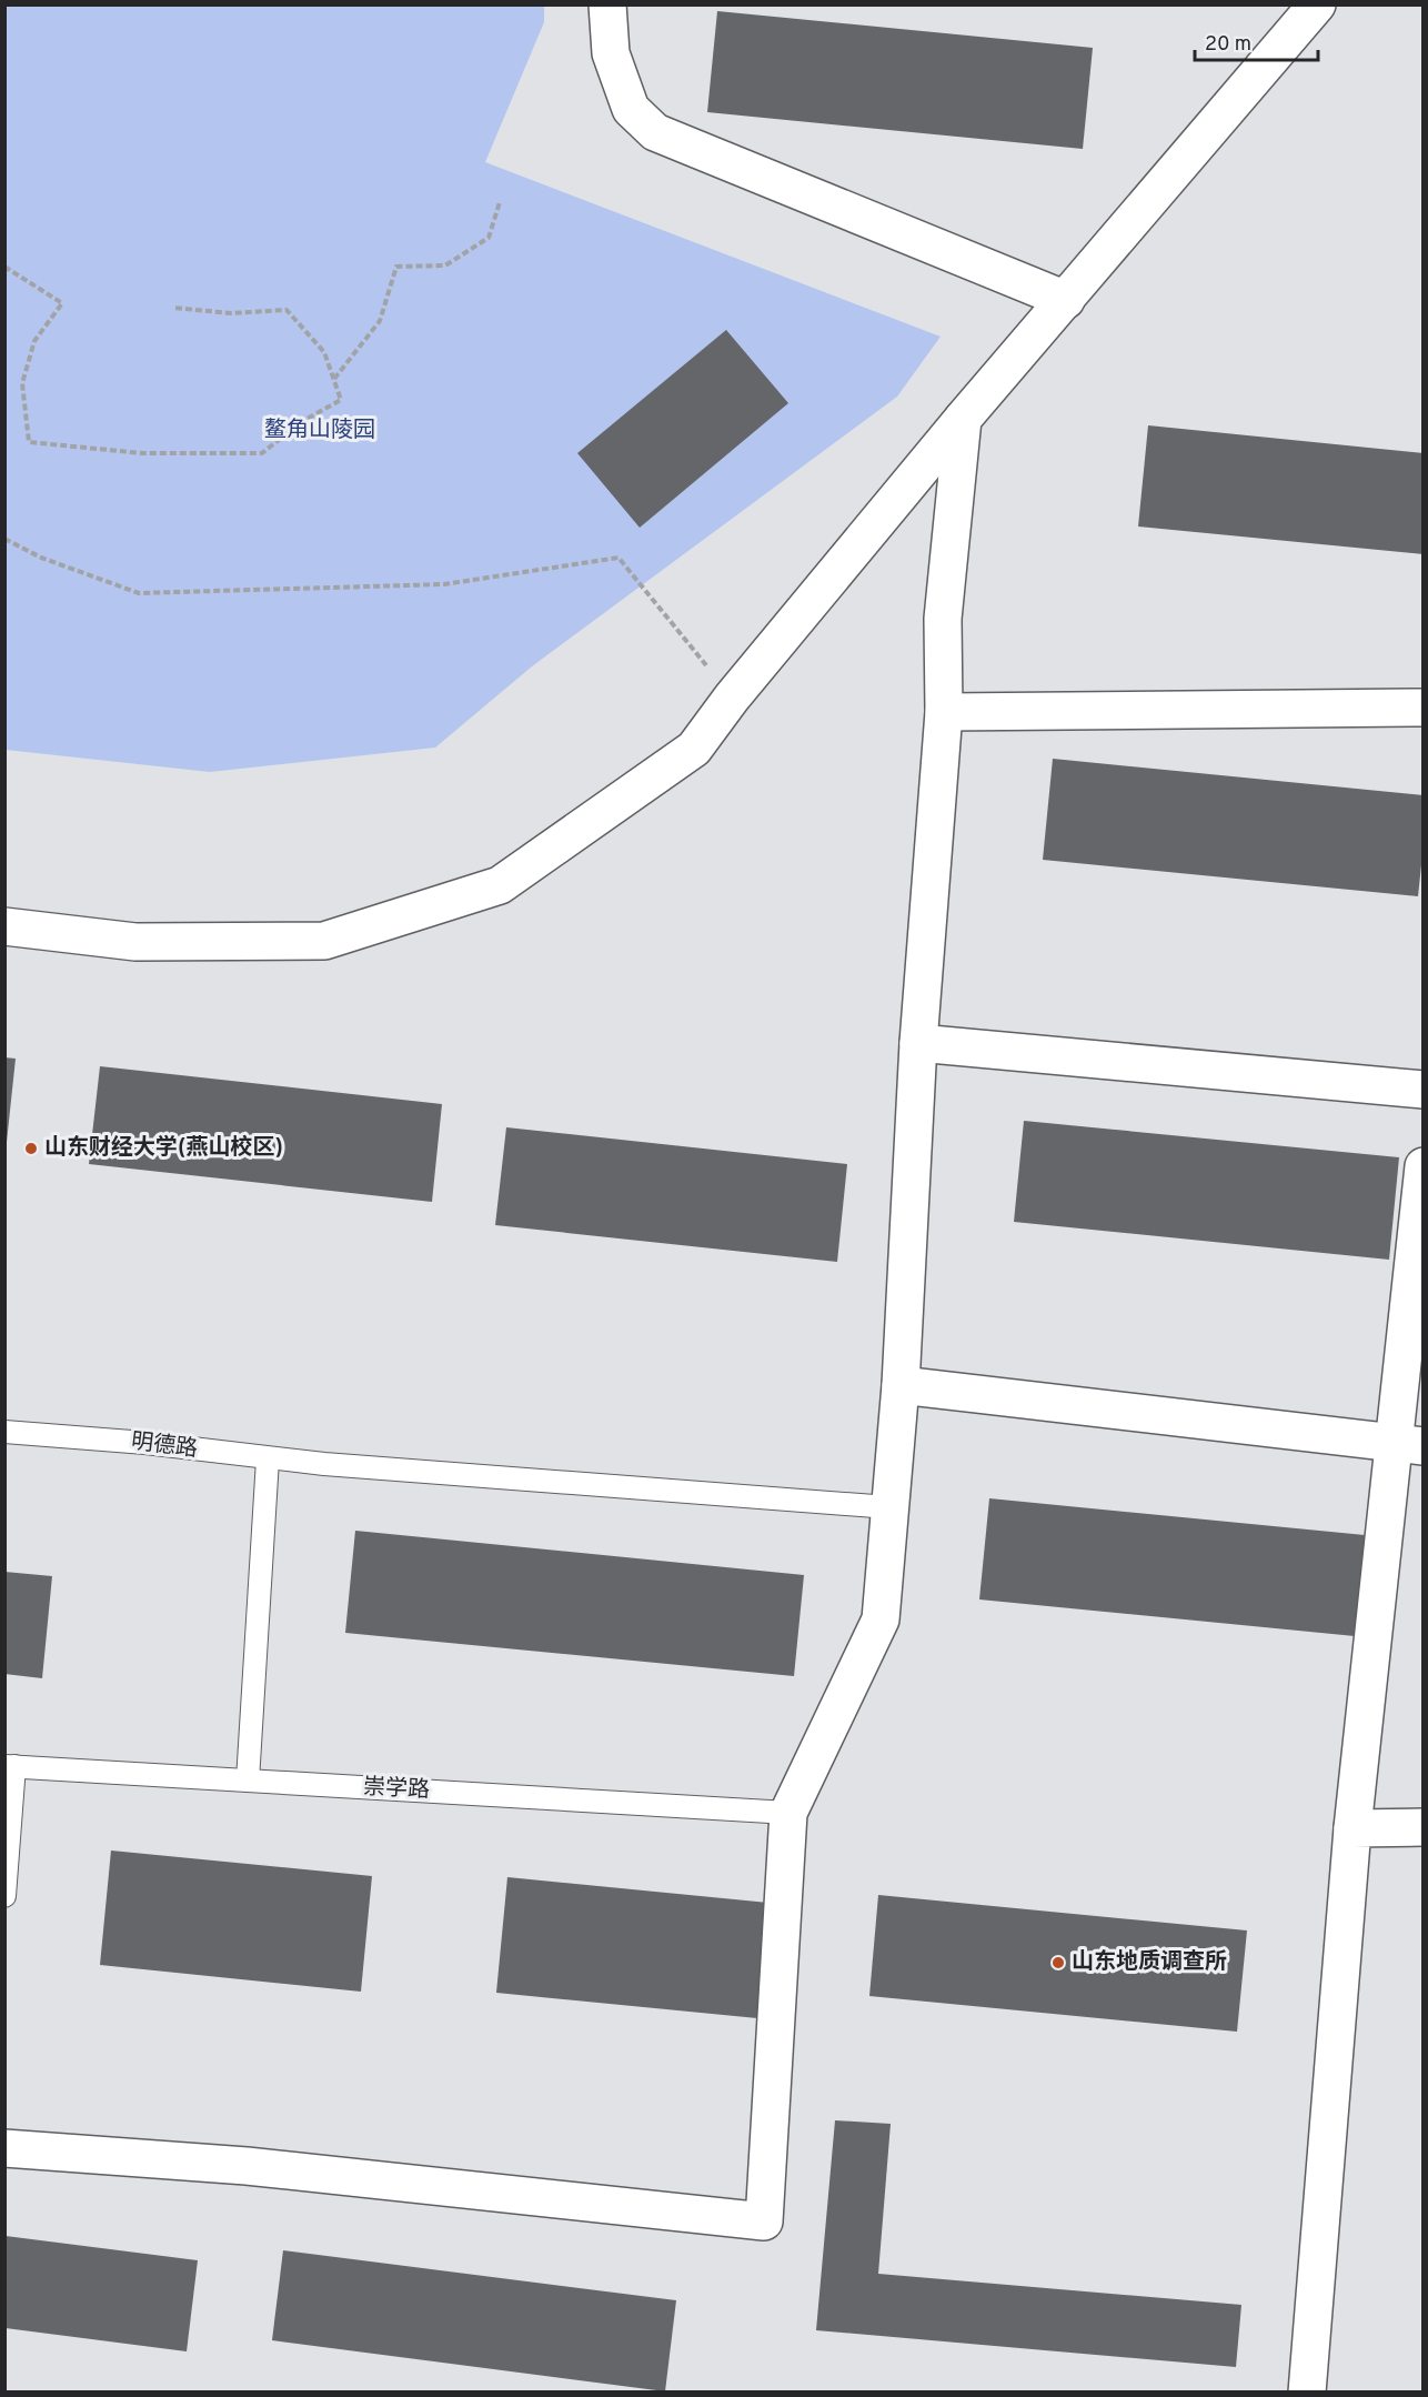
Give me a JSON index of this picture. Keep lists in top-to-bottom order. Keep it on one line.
{"streets":{"lane":["明德路","崇学路"]},"parks":["鳌角山陵园"],"places":["山东财经大学(燕山校区)","山东地质调查所"],"scale_bar":"20 m"}
